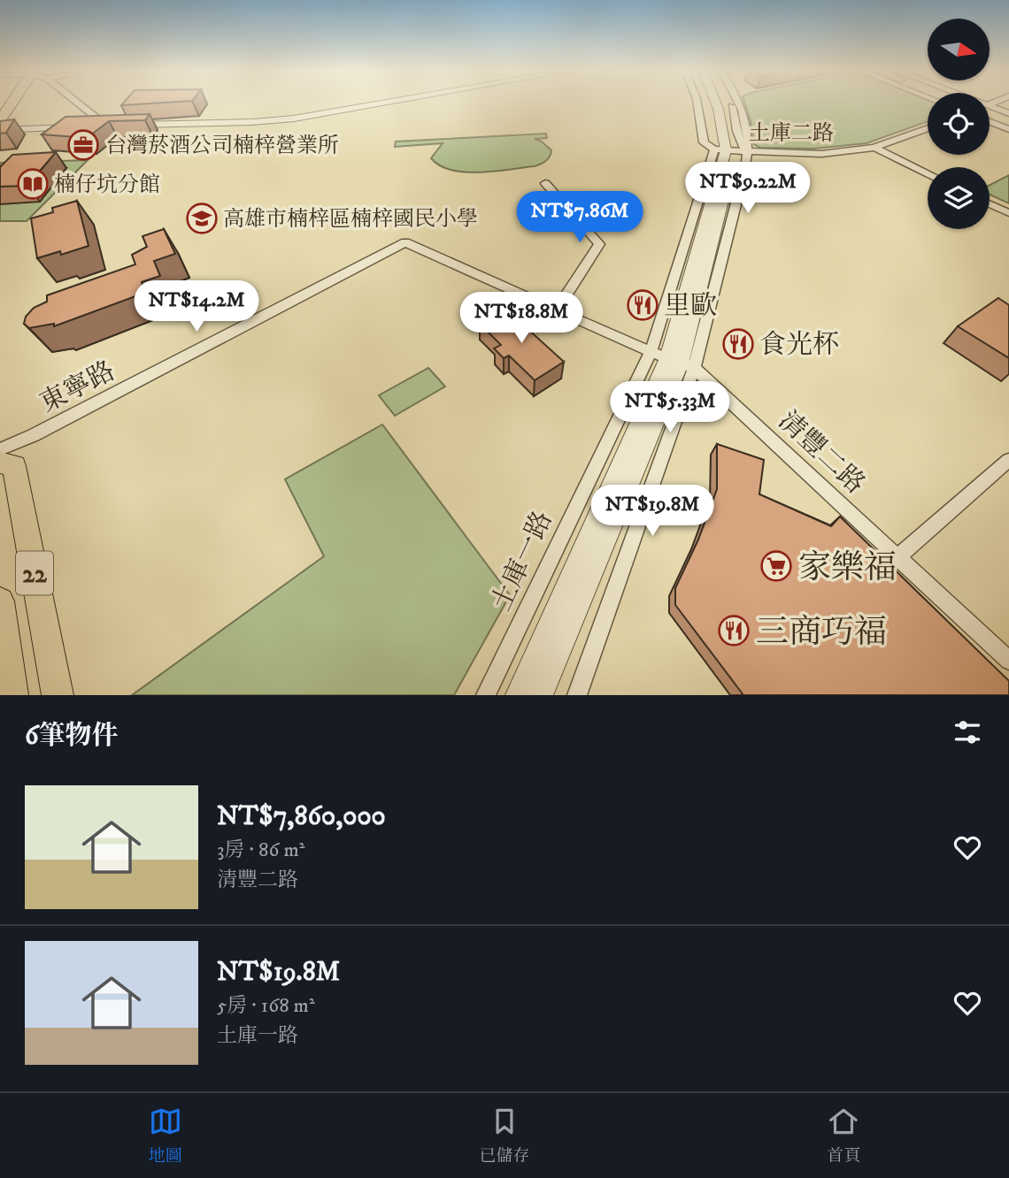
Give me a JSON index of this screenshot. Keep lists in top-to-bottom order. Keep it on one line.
{"streets":{"main road":["22"],"street":["土庫二路","東寧路","清豐二路","土庫一路"]},"crossings":[["土庫二路","土庫一路"],["東寧路","清豐二路"],["清豐二路","土庫一路"]],"places":{"office":["台灣菸酒公司楠梓營業所"],"library":["楠仔坑分館"],"school or university":["高雄市楠梓區楠梓國民小學"],"restaurant":["里歐","食光杯","三商巧福"],"supermarket":["家樂福"]},"north":"right","page":{"price":["NT$9.22M","NT$7.86M","NT$14.2M","NT$18.8M","NT$5.33M","NT$19.8M"],"heading":"6筆物件","list":[{"name":"NT$7,860,000","note":"3房 · 86 m² · 清豐二路"},{"name":"NT$19.8M","note":"5房 · 168 m² · 土庫一路"}],"tabs":["地圖","已儲存","首頁"]}}
